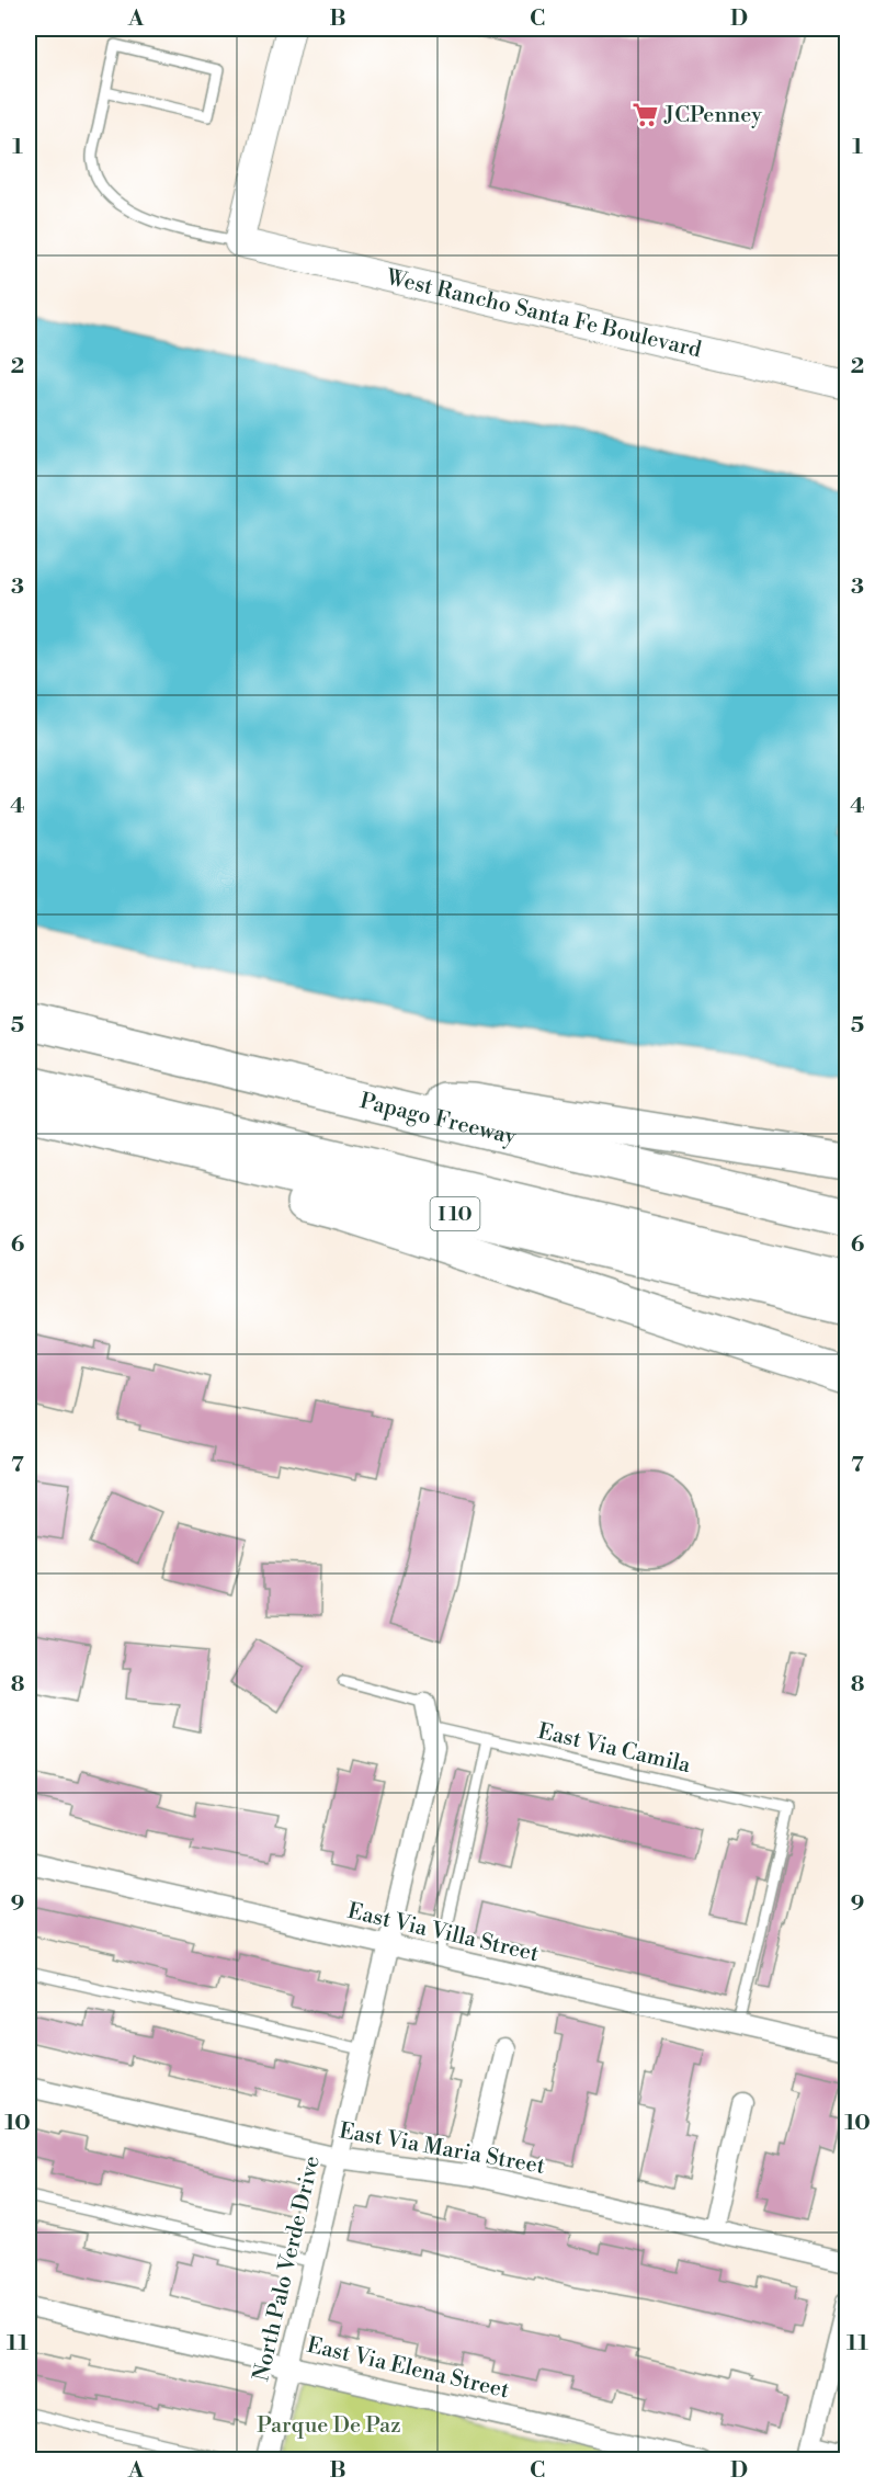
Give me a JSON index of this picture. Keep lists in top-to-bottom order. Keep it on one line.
{"streets":{"highway":["Papago Freeway","I 10"],"street":["West Rancho Santa Fe Boulevard","East Via Villa Street","East Via Maria Street","North Palo Verde Drive","East Via Elena Street"],"lane":["East Via Camila"]},"crossings":[["East Via Camila","East Via Villa Street"],["East Via Camila","North Palo Verde Drive"],["East Via Villa Street","North Palo Verde Drive"],["East Via Maria Street","North Palo Verde Drive"],["North Palo Verde Drive","East Via Elena Street"]],"parks":["Parque De Paz"],"places":{"supermarket":["JCPenney"]},"grid":{"columns":["A","B","C","D"],"rows":["1","2","3","4","5","6","7","8","9","10","11"]}}
